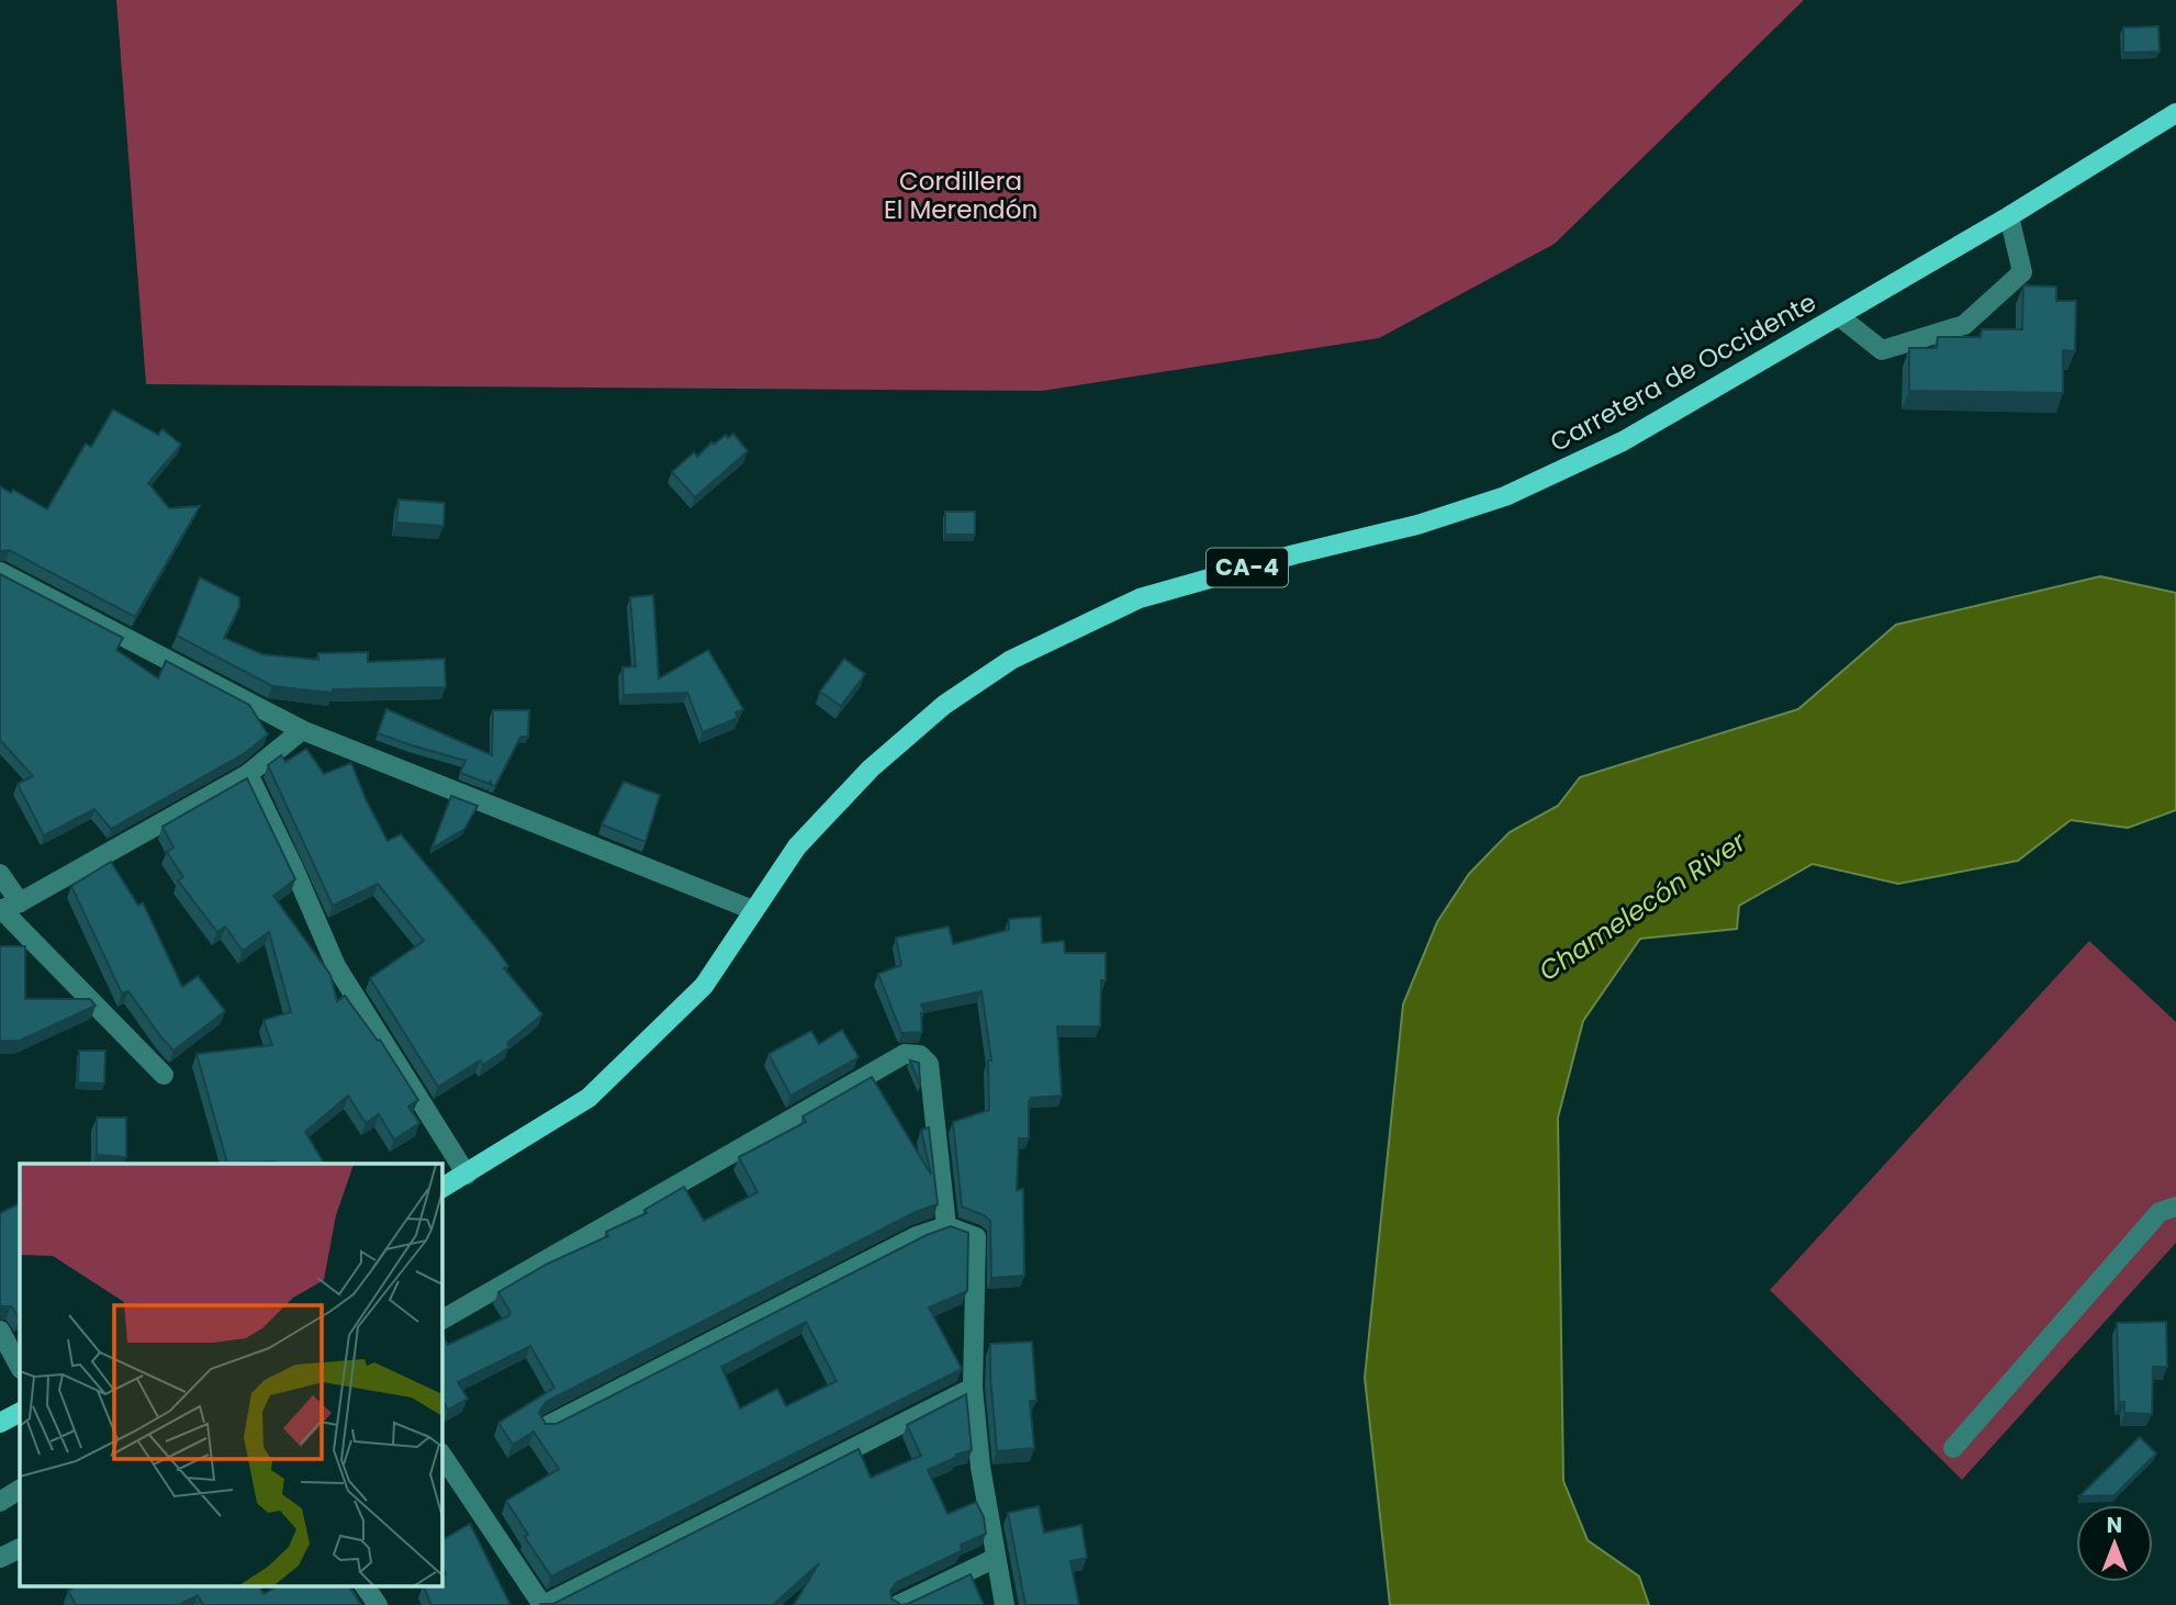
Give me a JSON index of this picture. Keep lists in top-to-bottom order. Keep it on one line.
{"streets":{"main road":["Carretera de Occidente","CA-4"]},"water":["Chamelecón River"],"parks":["Cordillera El Merendón"],"north":"top"}
